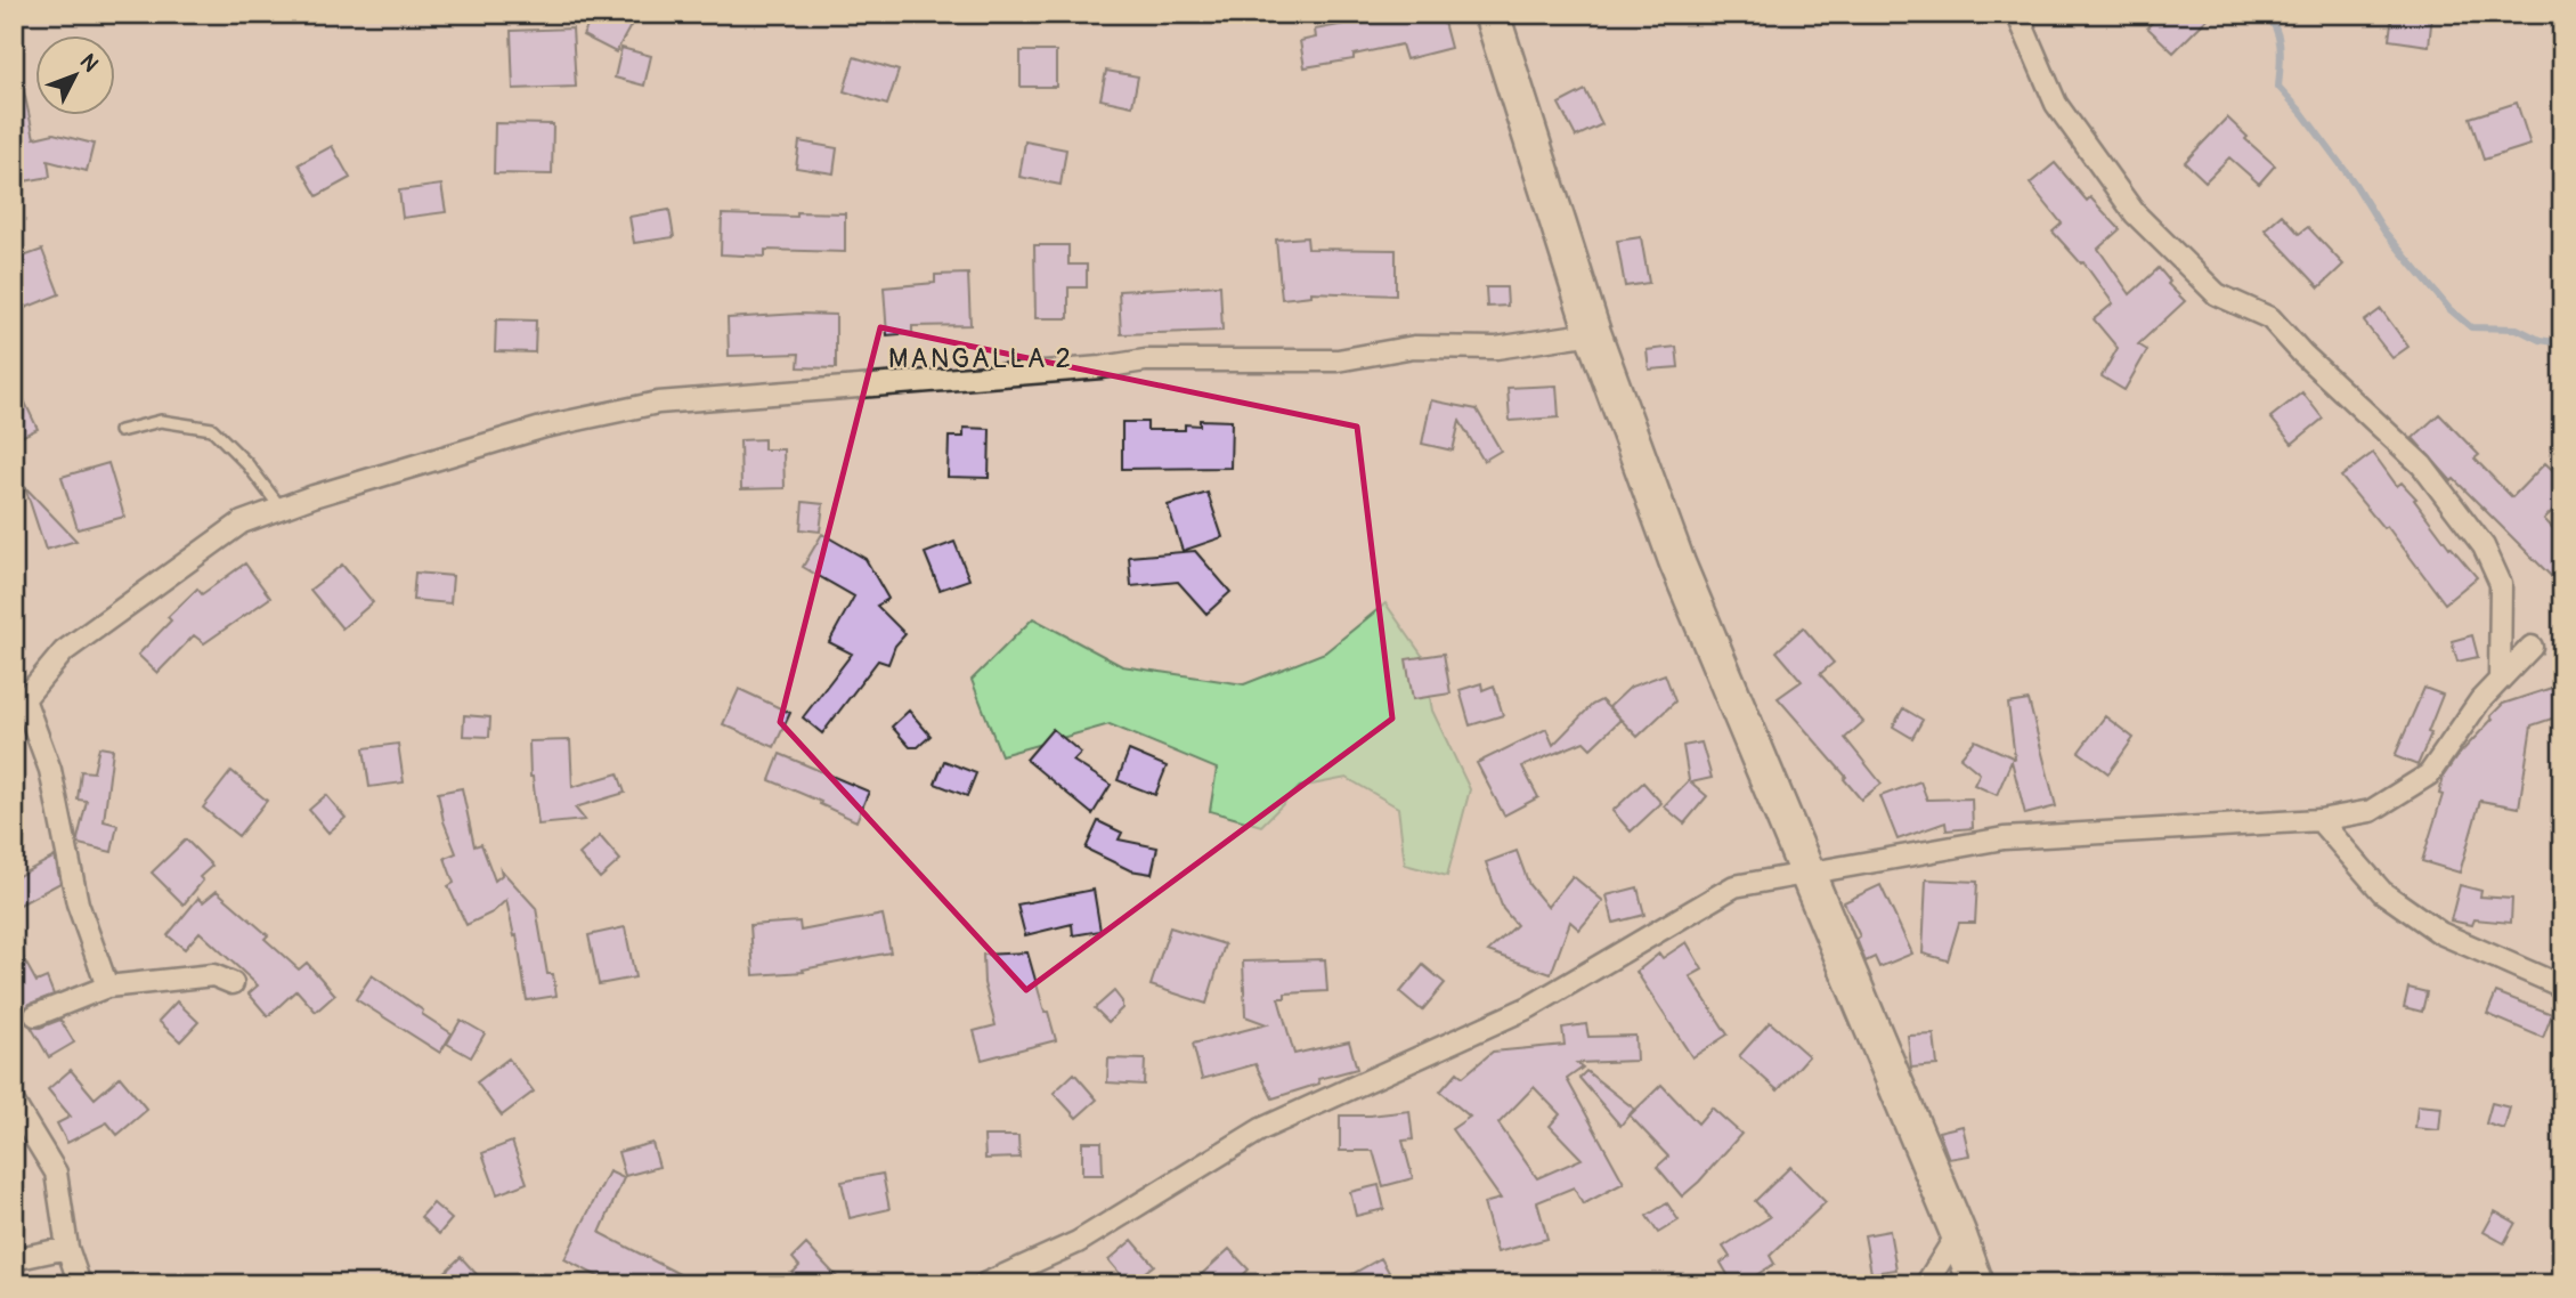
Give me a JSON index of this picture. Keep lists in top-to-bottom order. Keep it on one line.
{"districts":["MANGALLA 2"],"north":"top right"}
